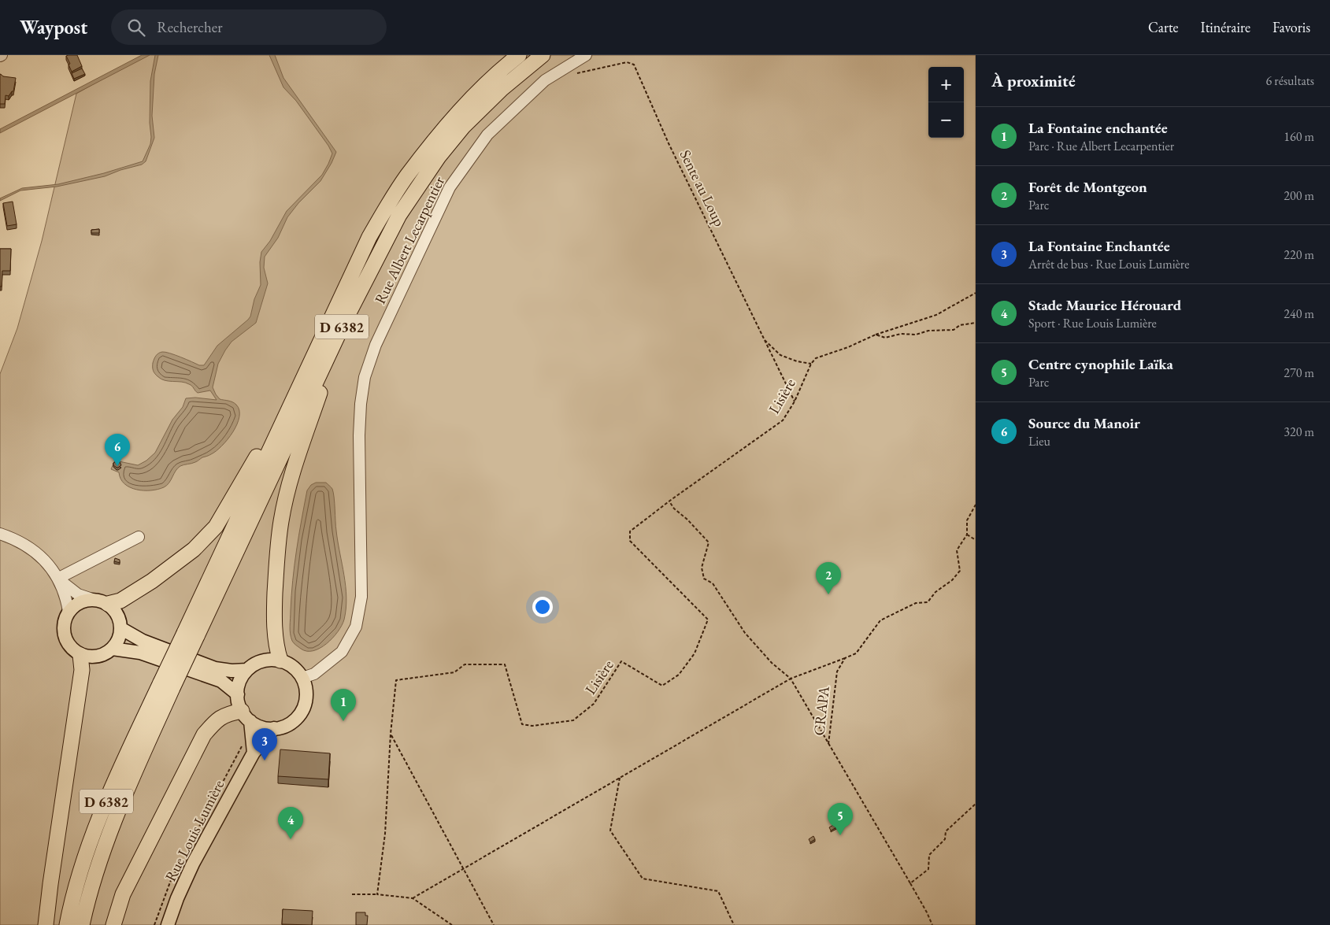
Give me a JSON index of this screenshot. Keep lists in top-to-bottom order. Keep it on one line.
{"streets":{"highway":["D 6382"],"main road":["Rue Louis Lumière"],"street":["Rue Albert Lecarpentier"],"path":["Sente au Loup","Lisière","CRAPA"]},"crossings":[["Sente au Loup","Lisière"],["Rue Albert Lecarpentier","Rue Louis Lumière"]],"page":{"header":"Waypost","search":"Rechercher","nav":["Carte","Itinéraire","Favoris"],"heading":["À proximité","6 résultats"],"map_buttons":["+","−"],"list":[{"mark":"1","name":"La Fontaine enchantée","note":"Parc · Rue Albert Lecarpentier","value":"160 m"},{"mark":"2","name":"Forêt de Montgeon","note":"Parc","value":"200 m"},{"mark":"3","name":"La Fontaine Enchantée","note":"Arrêt de bus · Rue Louis Lumière","value":"220 m"},{"mark":"4","name":"Stade Maurice Hérouard","note":"Sport · Rue Louis Lumière","value":"240 m"},{"mark":"5","name":"Centre cynophile Laïka","note":"Parc","value":"270 m"},{"mark":"6","name":"Source du Manoir","note":"Lieu","value":"320 m"}],"pins":["6","2","1","3","5","4"]}}
